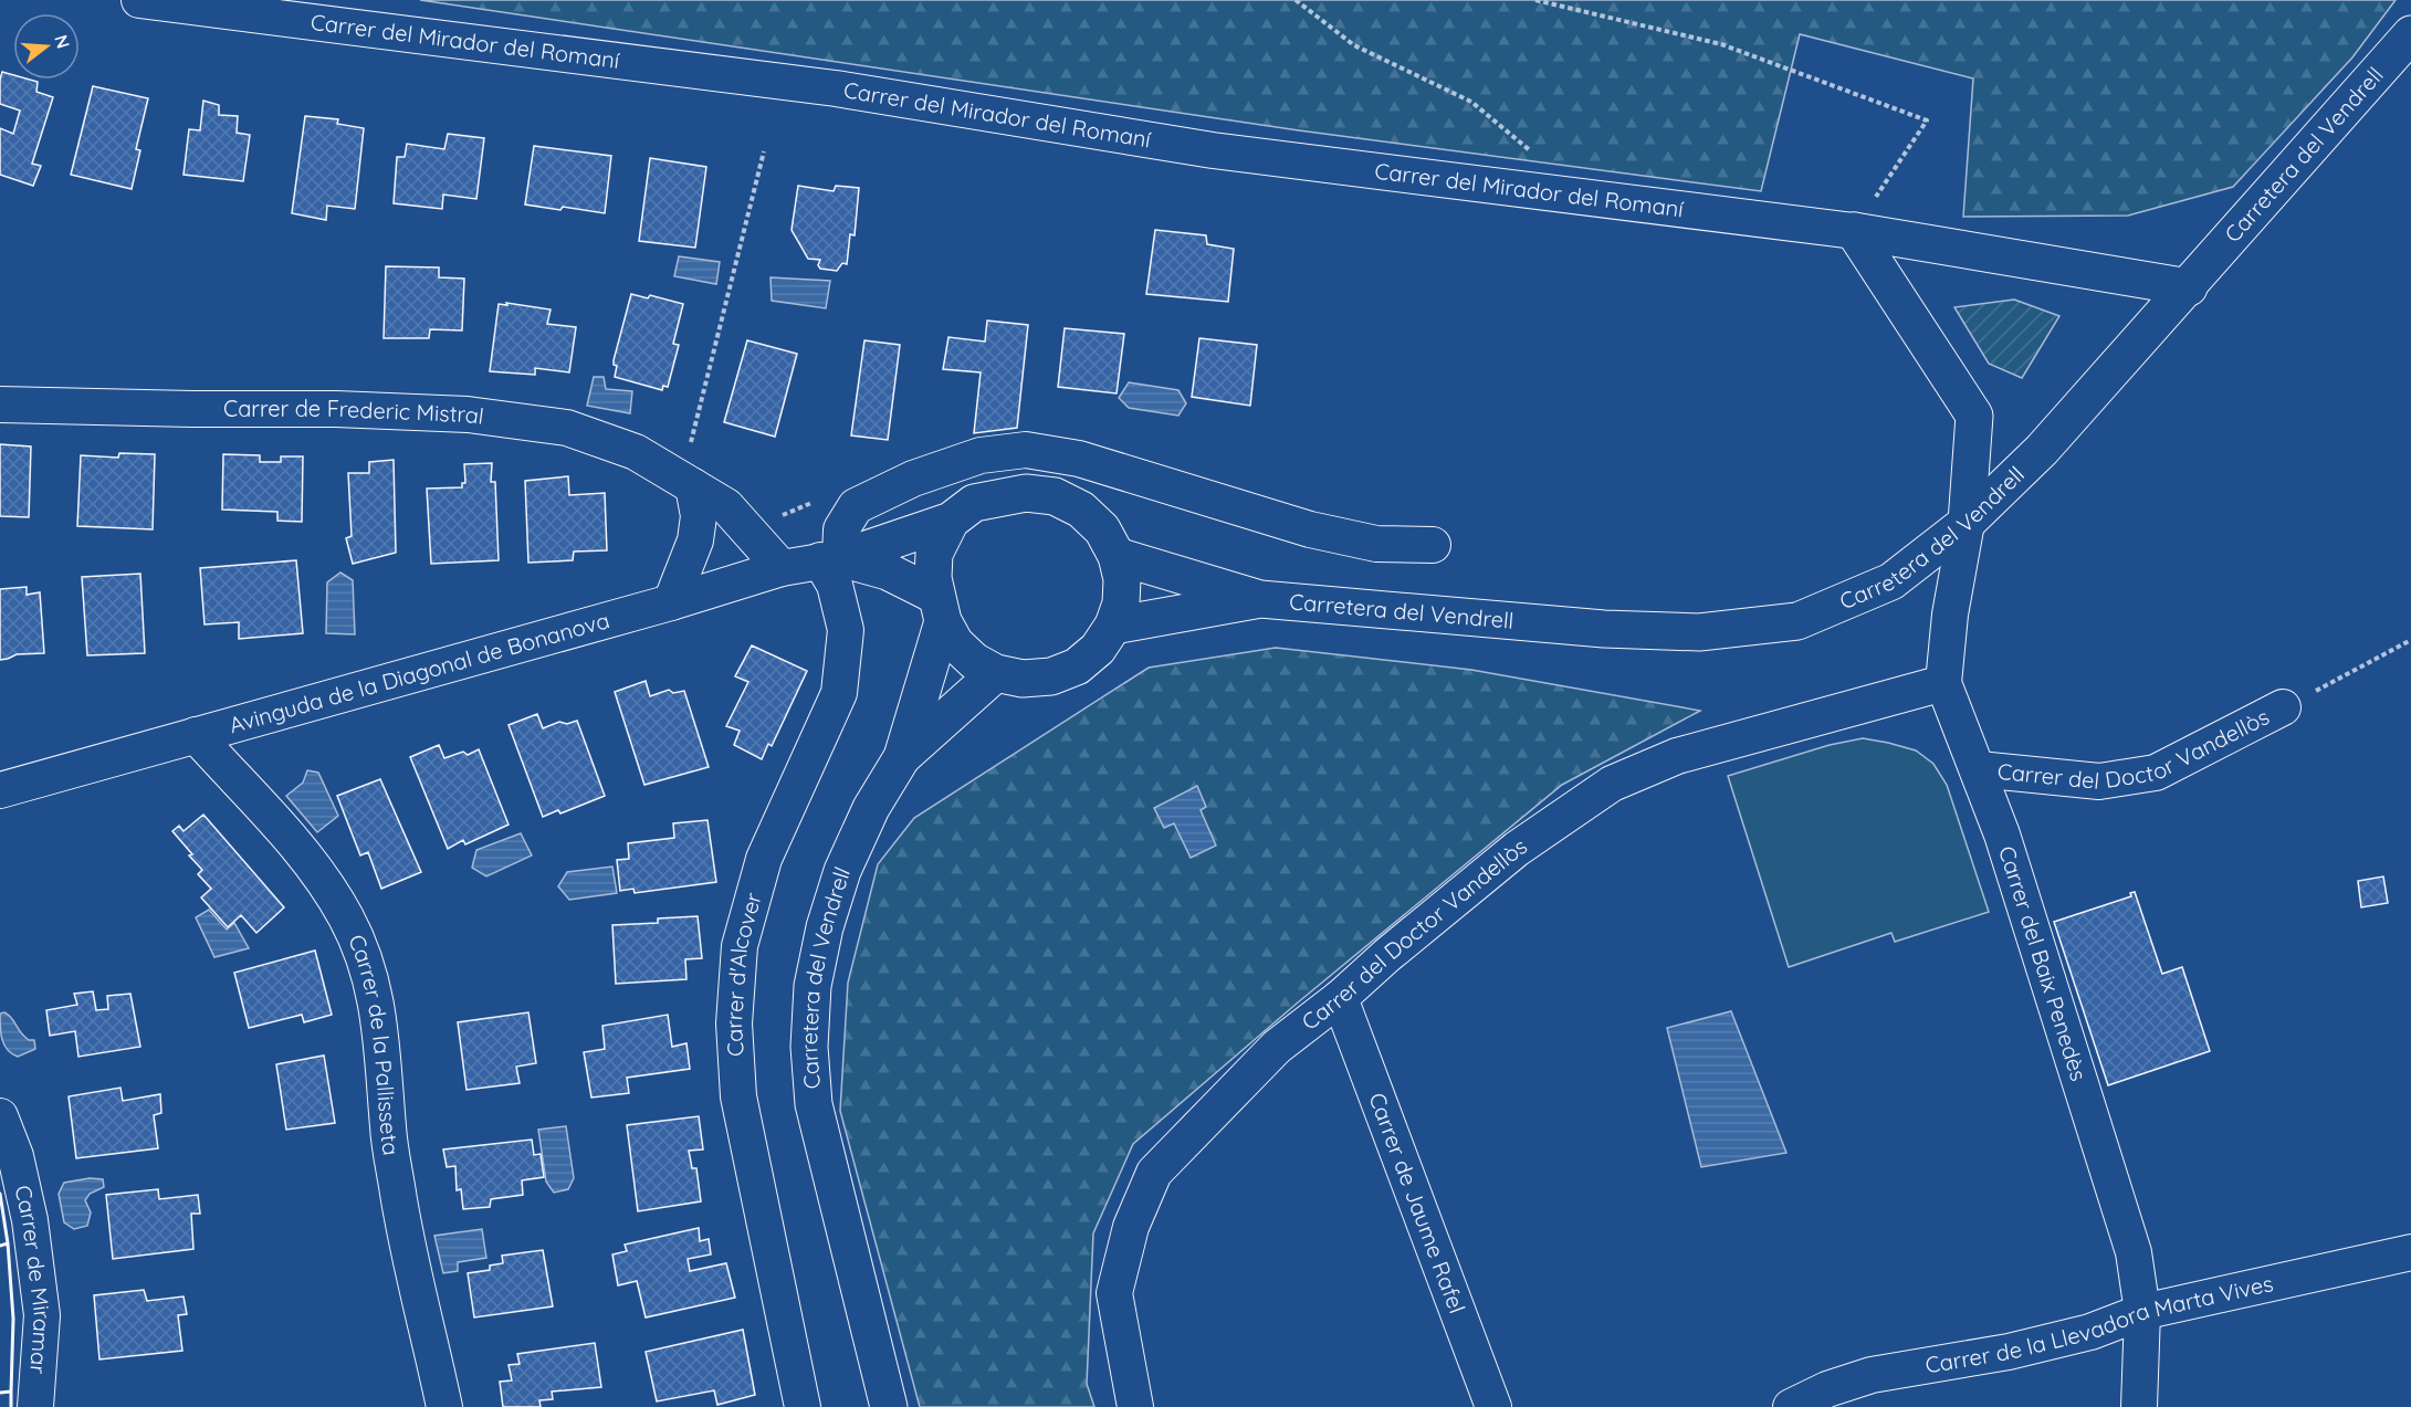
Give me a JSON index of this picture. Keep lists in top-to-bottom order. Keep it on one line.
{"streets":{"street":["Carrer del Mirador del Romaní","Carretera del Vendrell","Carrer de Frederic Mistral","Avinguda de la Diagonal de Bonanova","Carrer del Doctor Vandellòs","Carrer del Baix Penedès","Carrer d'Alcover","Carrer de la Pallisseta","Carrer de Jaume Rafel","Carrer de Miramar","Carrer de la Llevadora Marta Vives"]},"crossings":[["Carretera del Vendrell","Carrer del Baix Penedès"],["Carrer de Frederic Mistral","Avinguda de la Diagonal de Bonanova"],["Avinguda de la Diagonal de Bonanova","Carrer d'Alcover"],["Avinguda de la Diagonal de Bonanova","Carrer de la Pallisseta"],["Carrer del Doctor Vandellòs","Carrer del Baix Penedès"],["Carrer del Doctor Vandellòs","Carrer de Jaume Rafel"],["Carrer del Baix Penedès","Carrer de la Llevadora Marta Vives"]],"north":"right"}
